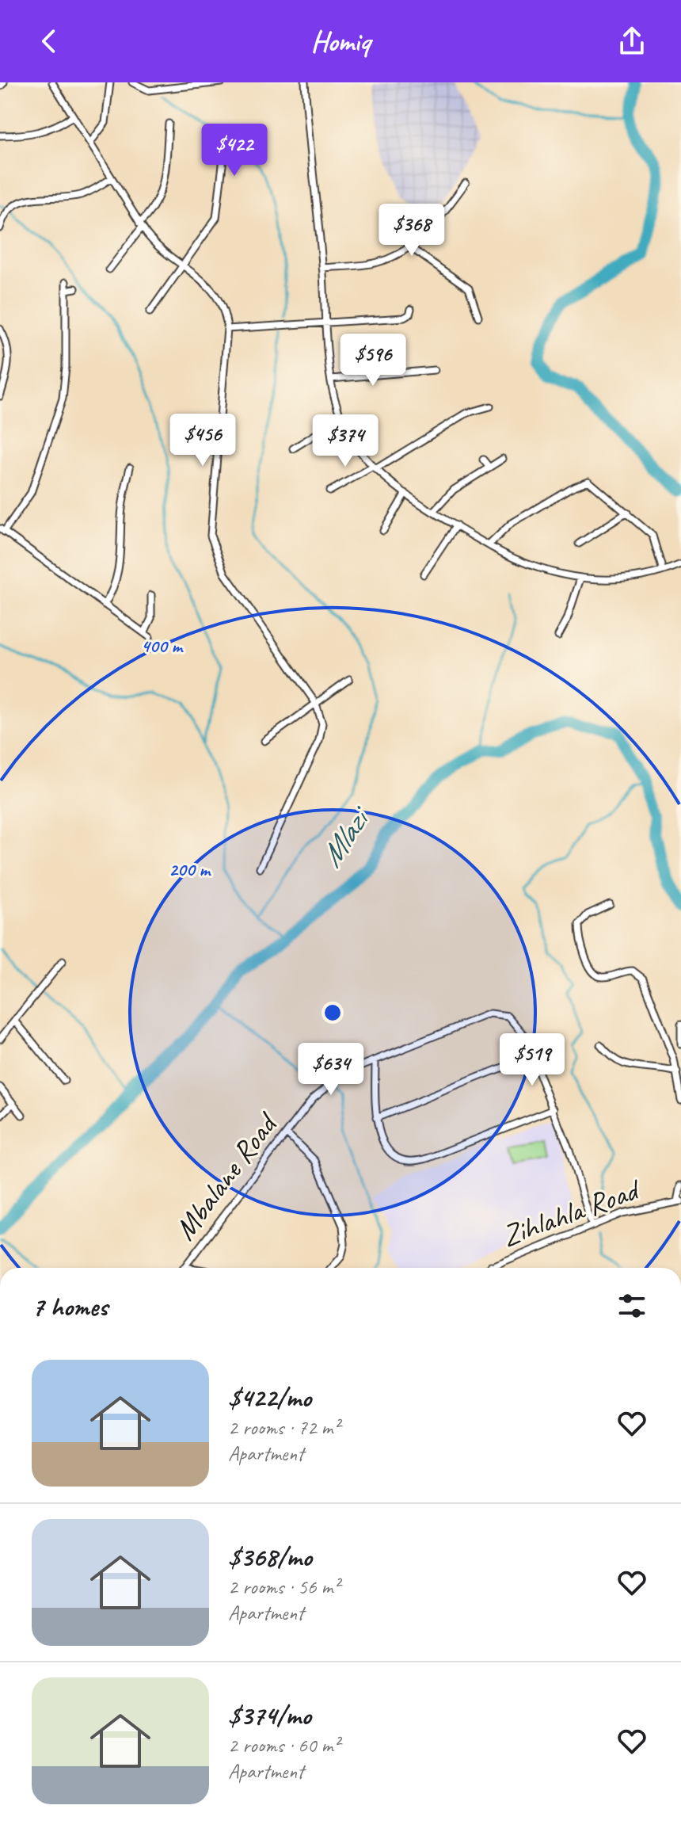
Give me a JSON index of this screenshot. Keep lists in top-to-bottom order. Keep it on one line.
{"streets":{"street":["Mbalane Road","Zihlahla Road"]},"crossings":[["Mbalane Road","Zihlahla Road"]],"water":["Mlazi"],"page":{"header":"Homiq","price":["$422","$368","$596","$456","$374","$519","$634"],"heading":"7 homes","list":[{"name":"$422/mo","note":"2 rooms · 72 m² · Apartment"},{"name":"$368/mo","note":"2 rooms · 56 m² · Apartment"},{"name":"$374/mo","note":"2 rooms · 60 m² · Apartment"}]},"rings":["400 m","200 m"]}
